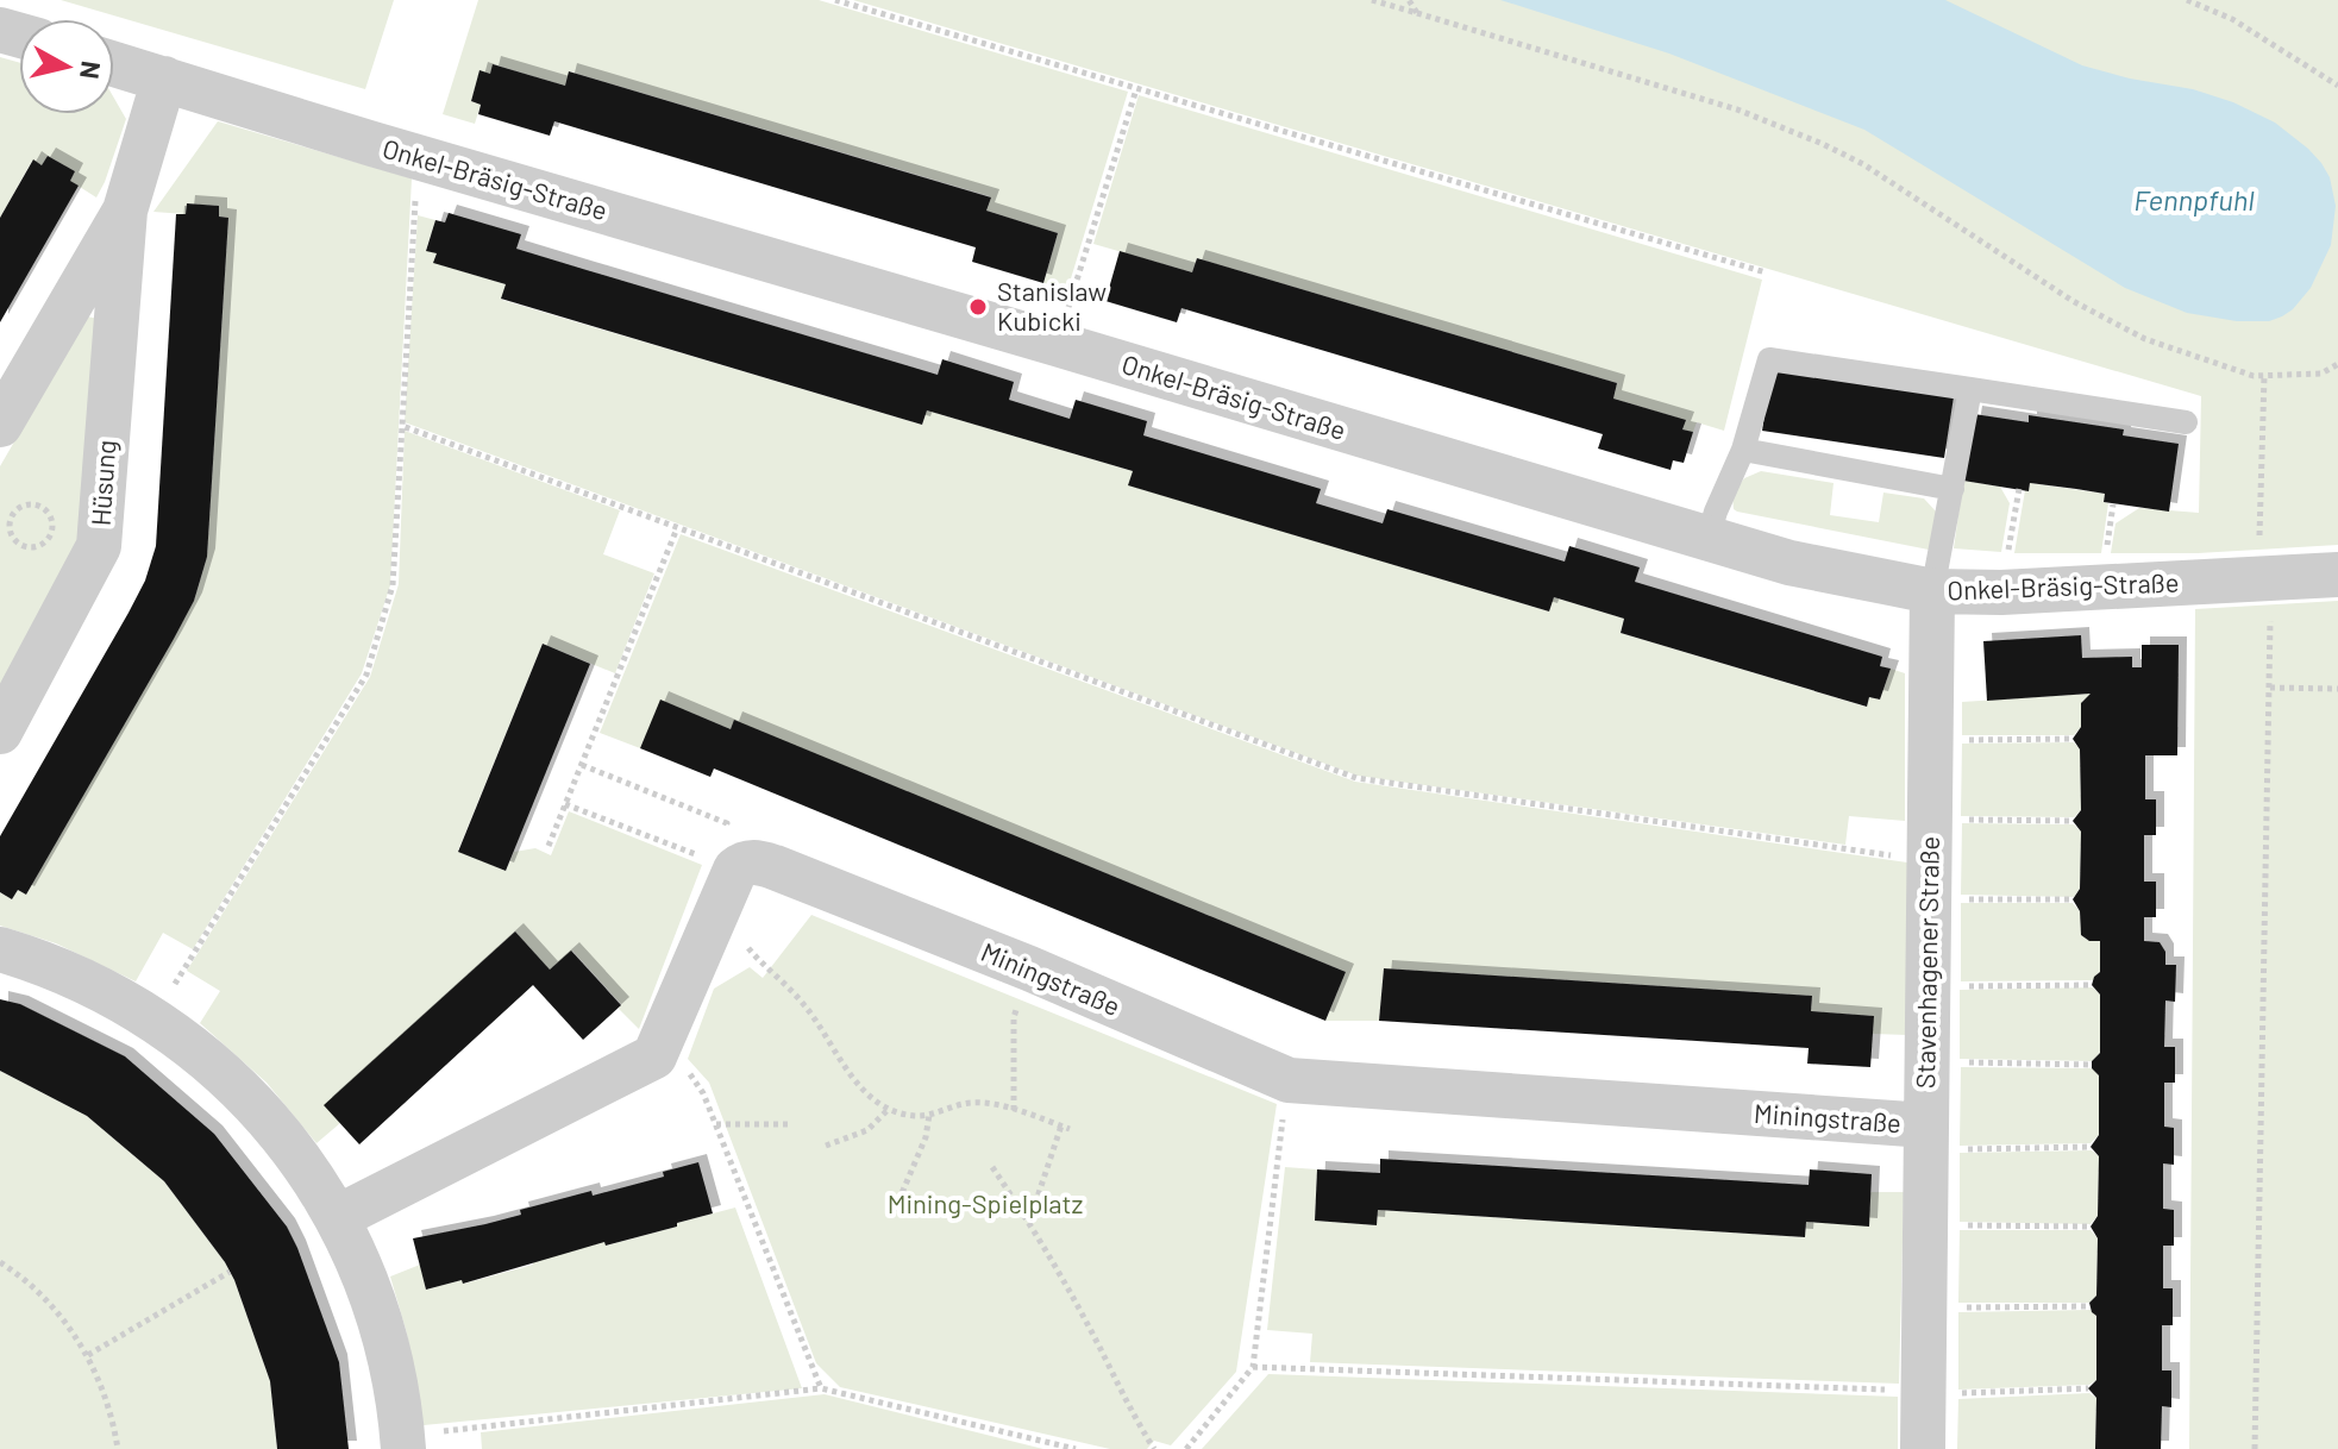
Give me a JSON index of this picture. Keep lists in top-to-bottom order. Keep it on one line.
{"streets":{"street":["Onkel-Bräsig-Straße","Hüsung","Stavenhagener Straße","Miningstraße"]},"crossings":[["Onkel-Bräsig-Straße","Hüsung"],["Onkel-Bräsig-Straße","Stavenhagener Straße"],["Stavenhagener Straße","Miningstraße"]],"water":["Fennpfuhl"],"parks":["Mining-Spielplatz"],"places":["Stanislaw Kubicki"],"north":"right"}
